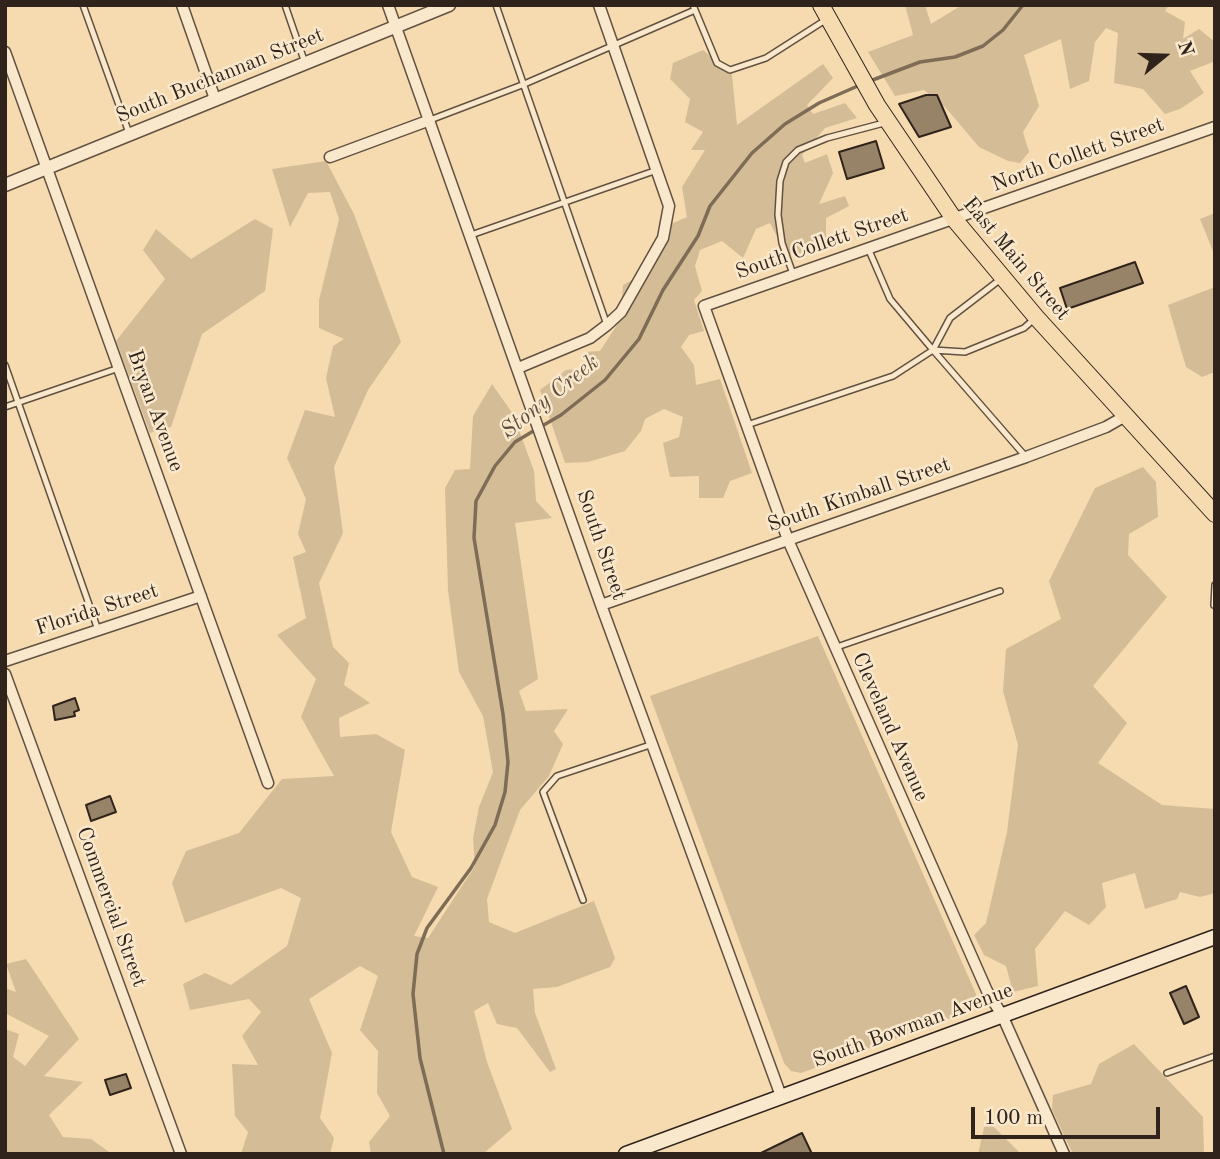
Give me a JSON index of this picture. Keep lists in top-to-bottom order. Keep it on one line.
{"streets":{"main road":["East Main Street","South Bowman Avenue"],"street":["South Buchannan Street","North Collett Street","South Collett Street","Bryan Avenue","South Kimball Street","South Street","Florida Street","Cleveland Avenue","Commercial Street"]},"crossings":[["South Buchannan Street","Bryan Avenue"],["South Buchannan Street","South Street"],["North Collett Street","South Collett Street"],["North Collett Street","East Main Street"],["South Collett Street","East Main Street"],["South Collett Street","Cleveland Avenue"],["East Main Street","South Kimball Street"],["Bryan Avenue","Florida Street"],["South Kimball Street","South Street"],["South Kimball Street","Cleveland Avenue"],["South Street","South Bowman Avenue"],["Cleveland Avenue","South Bowman Avenue"]],"water":["Stony Creek"],"scale_bar":"100 m","north":"right"}
